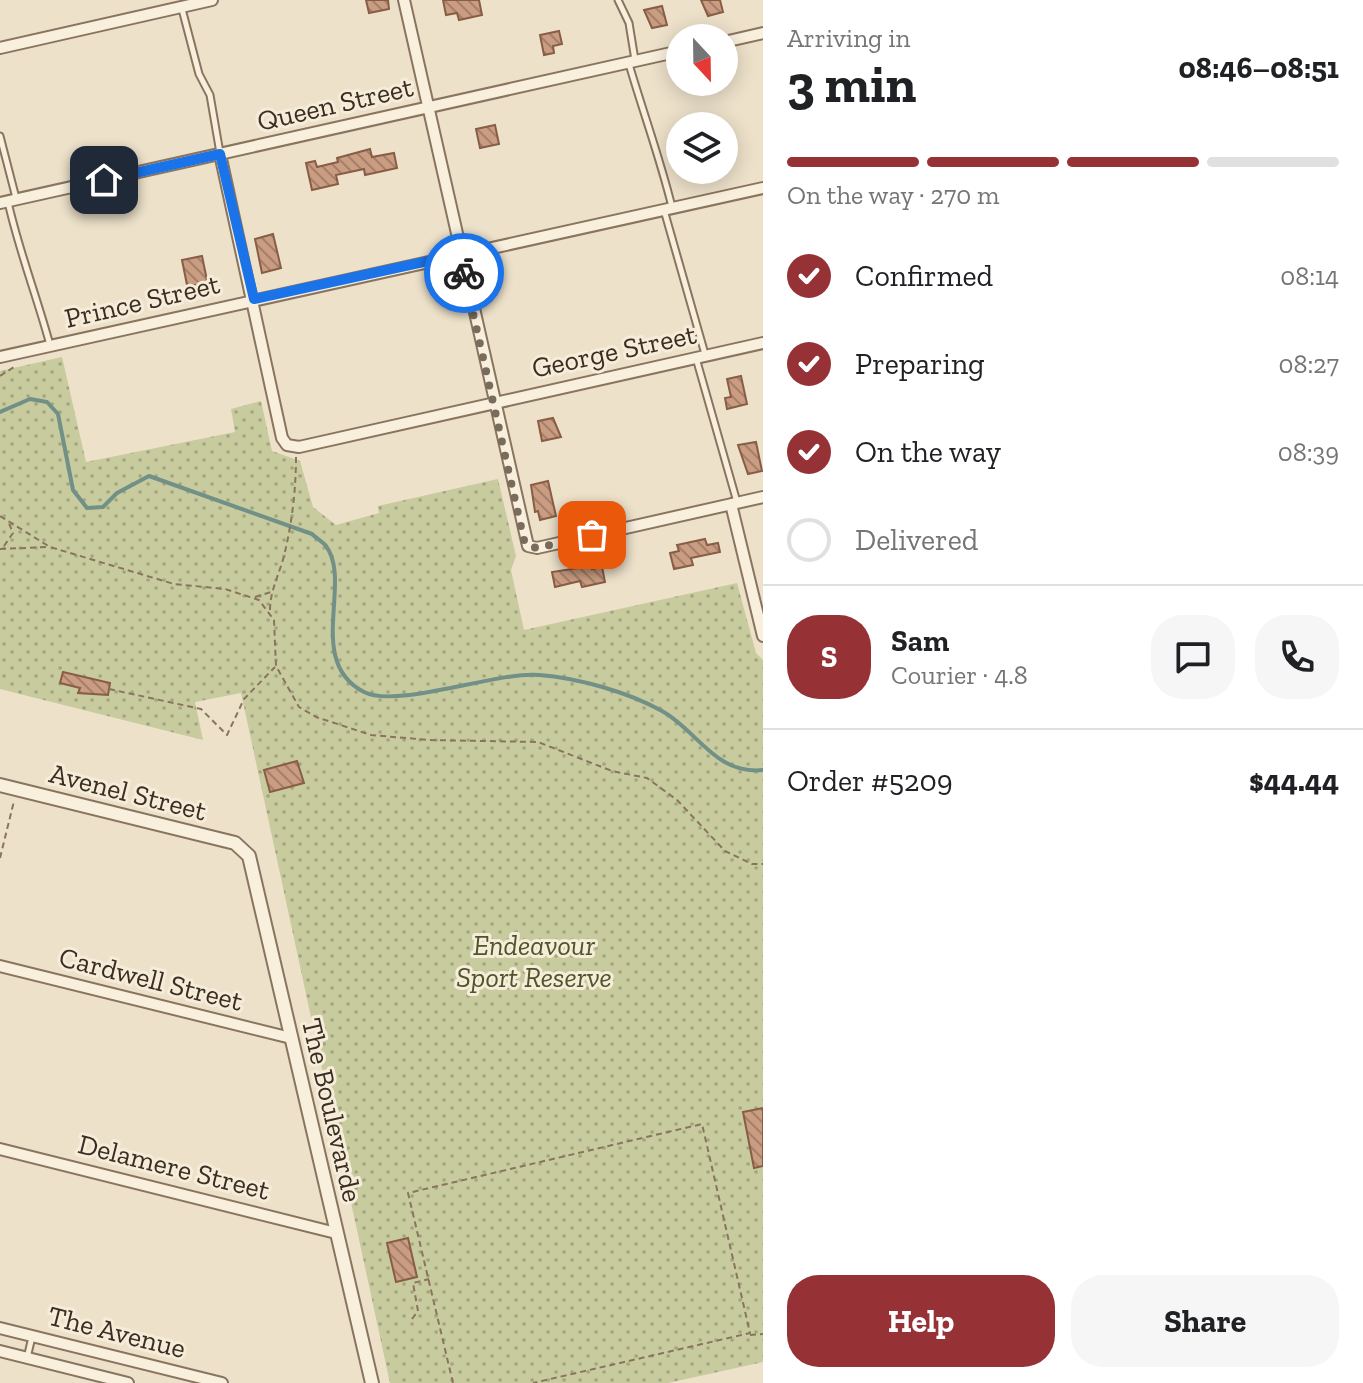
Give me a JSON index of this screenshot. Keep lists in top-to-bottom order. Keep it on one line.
{"streets":{"street":["Queen Street","Prince Street","George Street","Avenel Street","Cardwell Street","The Boulevarde","Delamere Street","The Avenue"]},"crossings":[["Avenel Street","The Boulevarde"],["Cardwell Street","The Boulevarde"],["The Boulevarde","Delamere Street"]],"parks":["Endeavour Sport Reserve"],"north":"bottom","page":{"heading":["3 min","Arriving in","08:46–08:51"],"panel":["Sam","Courier · 4.8","Order #5209","$44.44"],"bar":"On the way · 270 m","list":[["Confirmed","08:14"],["Preparing","08:27"],["On the way","08:39"],"Delivered"],"round":"S","buttons":["Help","Share"]}}
